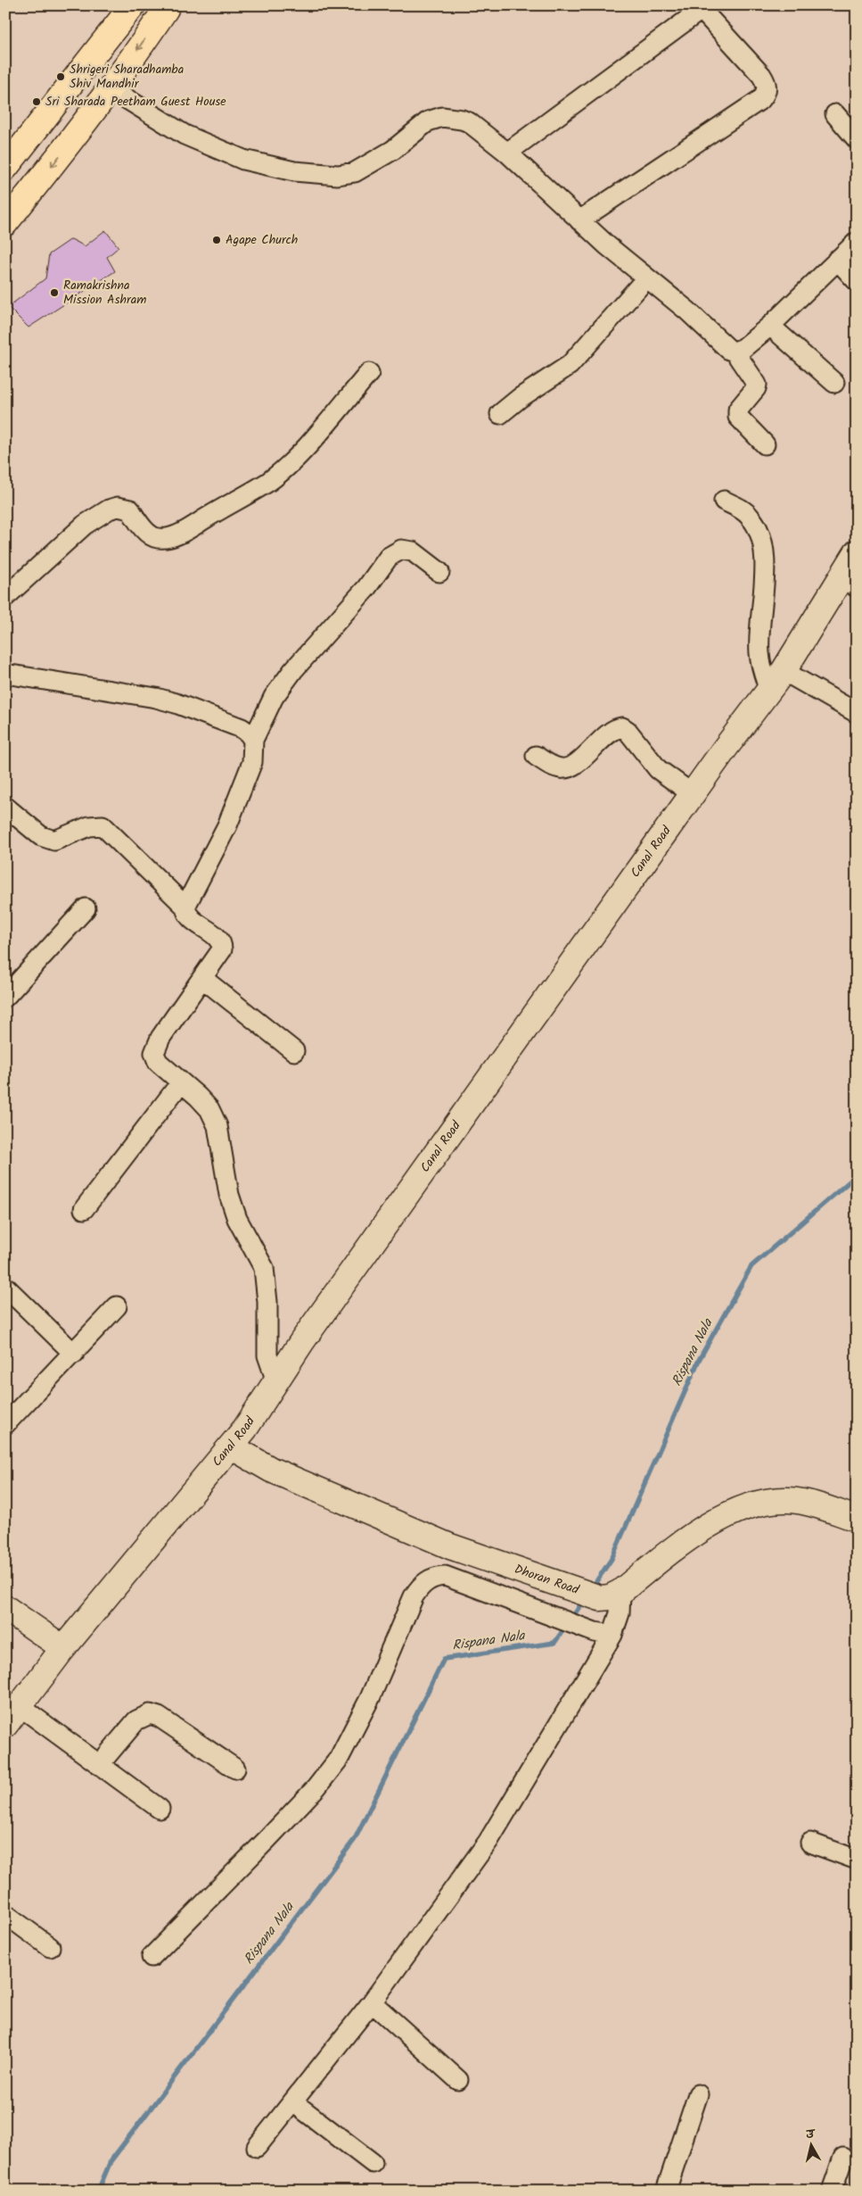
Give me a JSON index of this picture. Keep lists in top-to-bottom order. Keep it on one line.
{"streets":{"street":["Canal Road","Dhoran Road"]},"crossings":[["Canal Road","Dhoran Road"]],"water":["Rispana Nala"],"places":["Shrigeri Sharadhamba Shiv Mandhir","Sri Sharada Peetham Guest House","Agape Church","Ramakrishna Mission Ashram"],"north":"top"}
